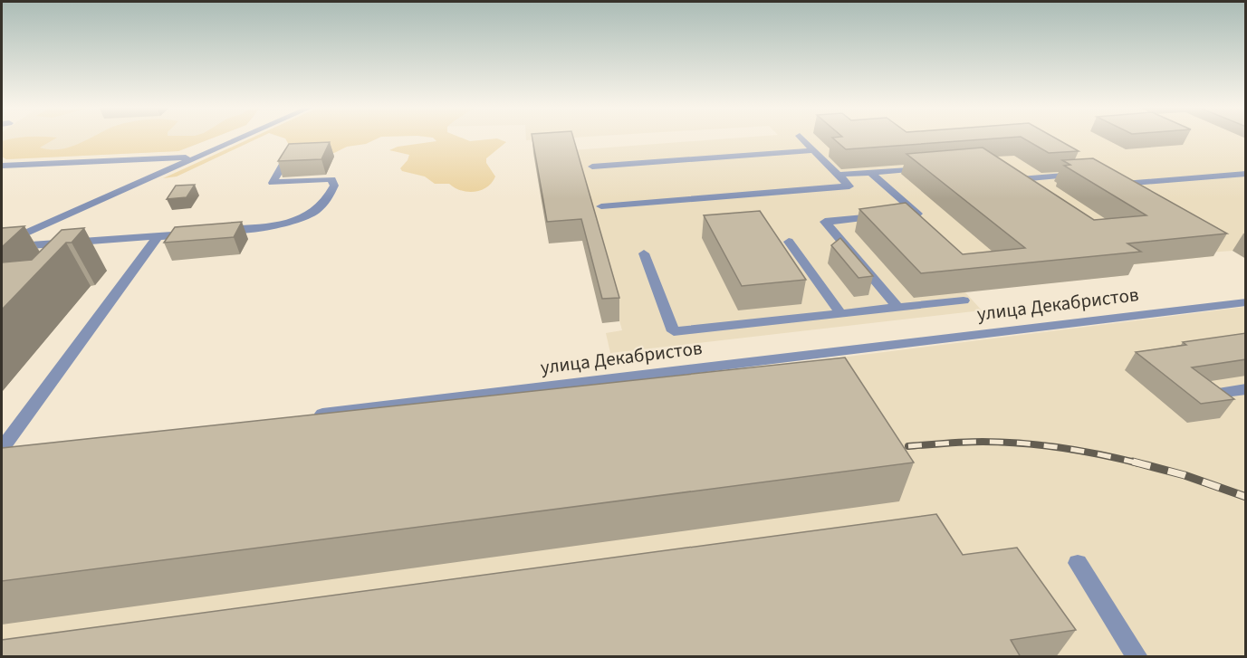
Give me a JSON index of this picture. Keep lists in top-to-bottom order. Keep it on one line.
{"streets":{"street":["улица Декабристов"]}}
